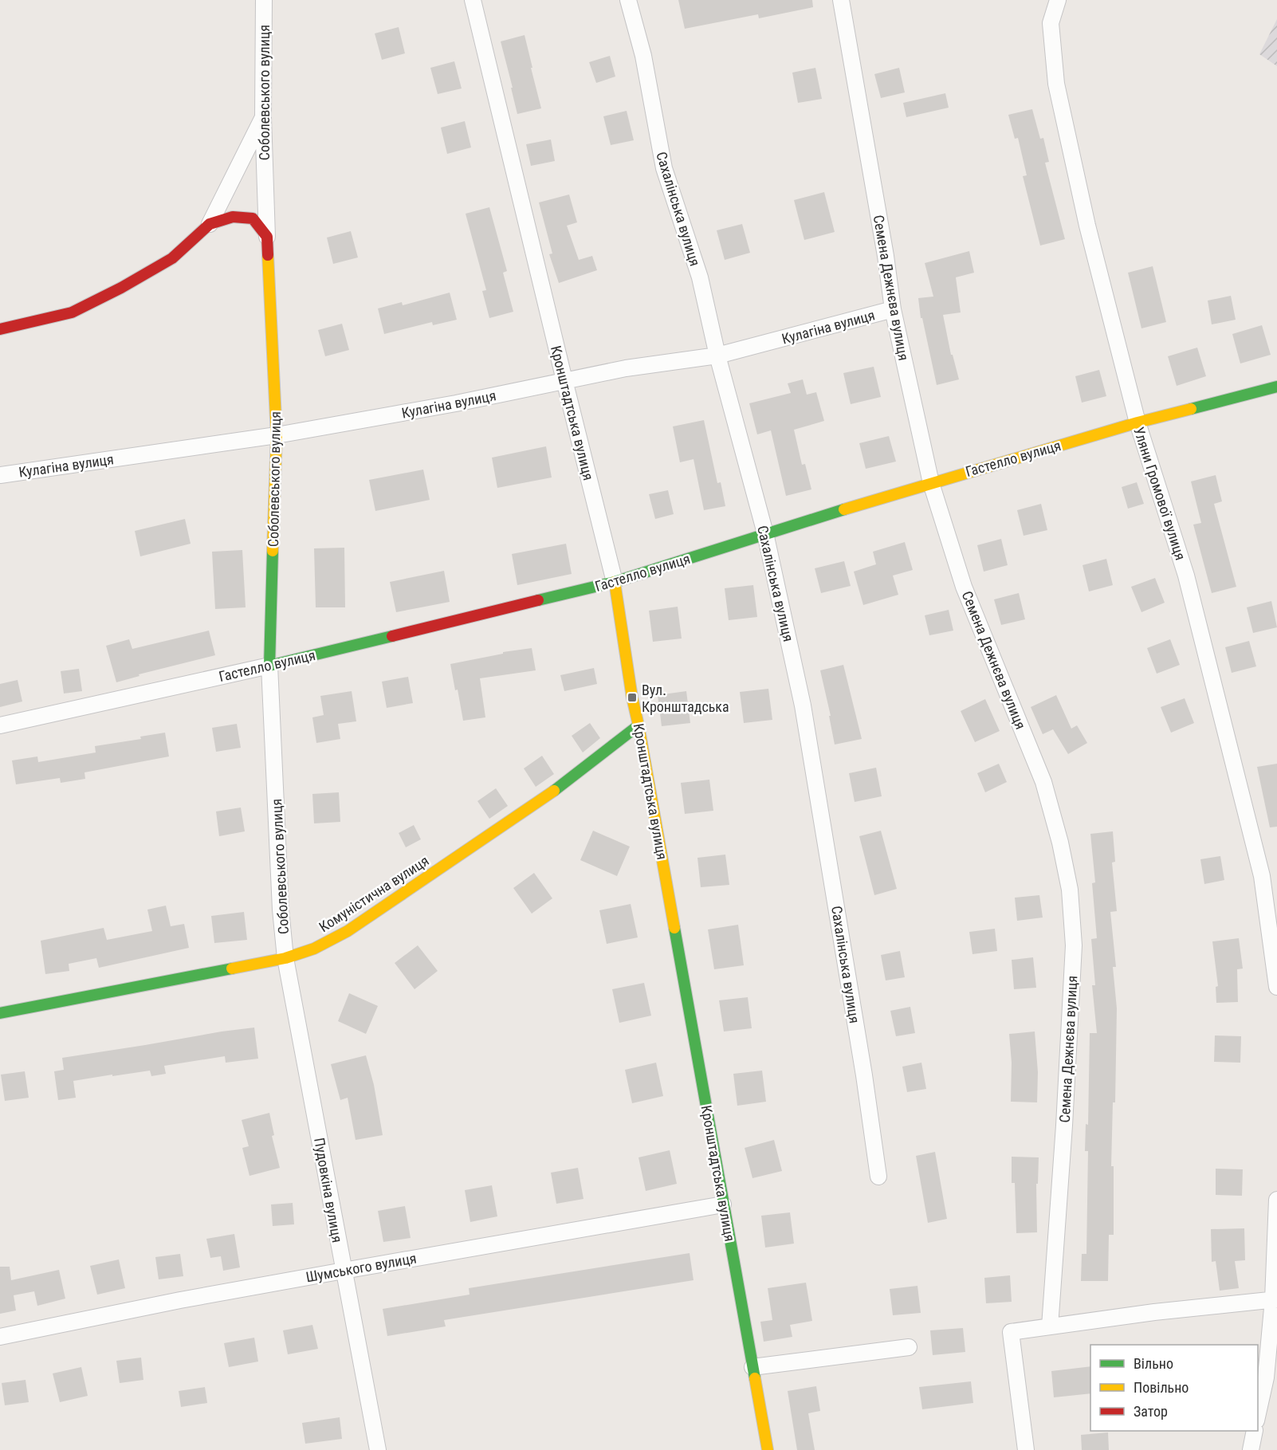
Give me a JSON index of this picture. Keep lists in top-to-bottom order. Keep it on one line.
{"streets":{"street":["Соболевського вулиця","Сахалінська вулиця","Семена Дежнєва вулиця","Кулагіна вулиця","Кронштадтська вулиця","Гастелло вулиця","Уляни Громової вулиця","Комуністична вулиця","Пудовкіна вулиця","Шумського вулиця"]},"crossings":[["Соболевського вулиця","Кулагіна вулиця"],["Соболевського вулиця","Гастелло вулиця"],["Соболевського вулиця","Комуністична вулиця"],["Соболевського вулиця","Пудовкіна вулиця"],["Сахалінська вулиця","Кулагіна вулиця"],["Сахалінська вулиця","Гастелло вулиця"],["Семена Дежнєва вулиця","Кулагіна вулиця"],["Семена Дежнєва вулиця","Гастелло вулиця"],["Кулагіна вулиця","Кронштадтська вулиця"],["Кронштадтська вулиця","Гастелло вулиця"],["Кронштадтська вулиця","Комуністична вулиця"],["Кронштадтська вулиця","Шумського вулиця"],["Гастелло вулиця","Уляни Громової вулиця"],["Комуністична вулиця","Пудовкіна вулиця"],["Пудовкіна вулиця","Шумського вулиця"]],"places":{"transit":["Вул. Кронштадська"]},"legend":["Вільно","Повільно","Затор"]}
